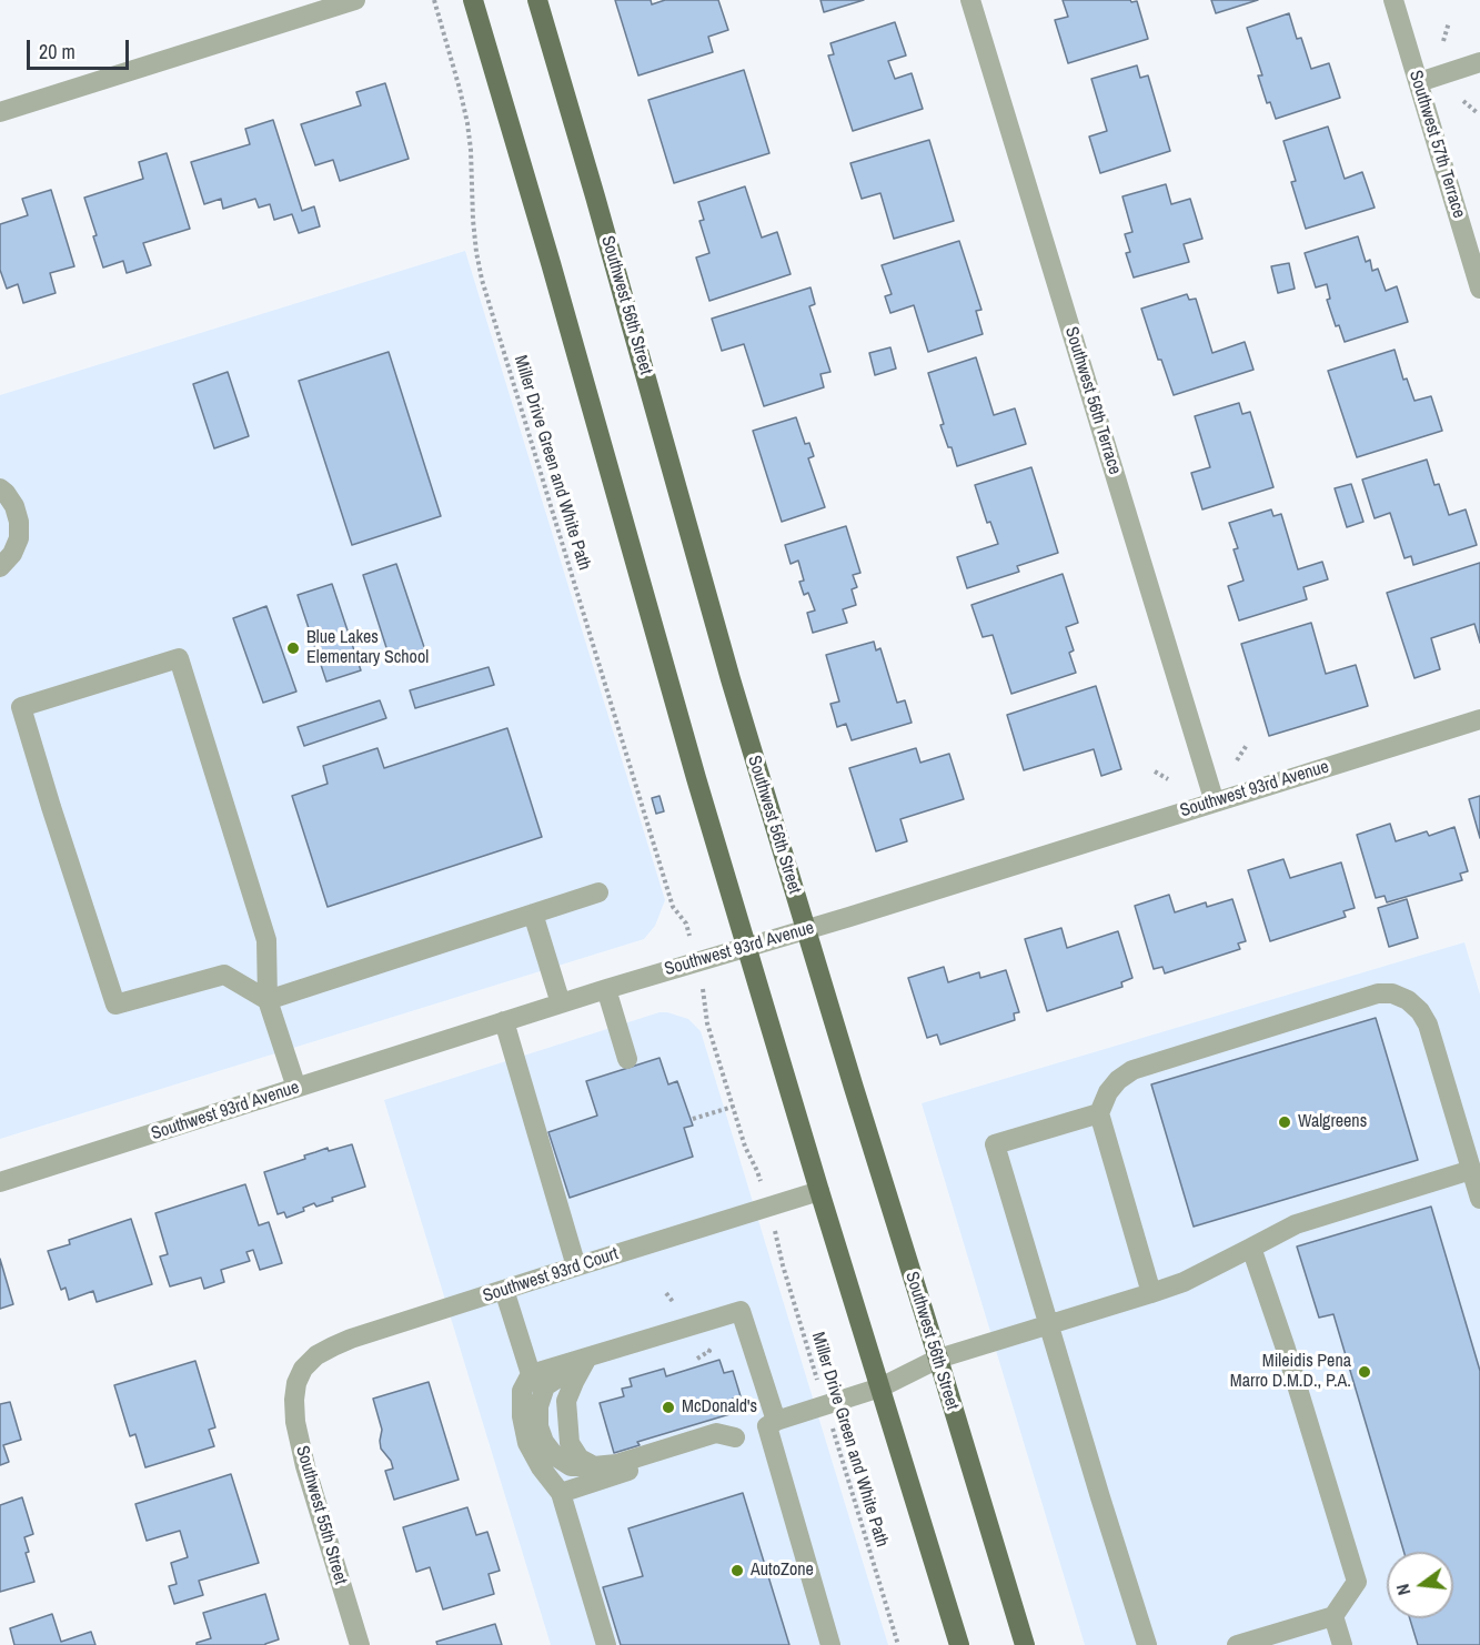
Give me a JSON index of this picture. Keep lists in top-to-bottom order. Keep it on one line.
{"streets":{"main road":["Southwest 56th Street"],"street":["Southwest 57th Terrace","Southwest 56th Terrace","Southwest 93rd Avenue","Southwest 93rd Court","Southwest 55th Street"],"path":["Miller Drive Green and White Path"]},"crossings":[["Southwest 56th Street","Southwest 93rd Avenue"],["Southwest 56th Terrace","Southwest 93rd Avenue"],["Southwest 93rd Court","Southwest 55th Street"]],"places":["Blue Lakes Elementary School","Walgreens","Mileidis Pena Marro D.M.D., P.A.","McDonald's","AutoZone"],"scale_bar":"20 m","north":"left"}
